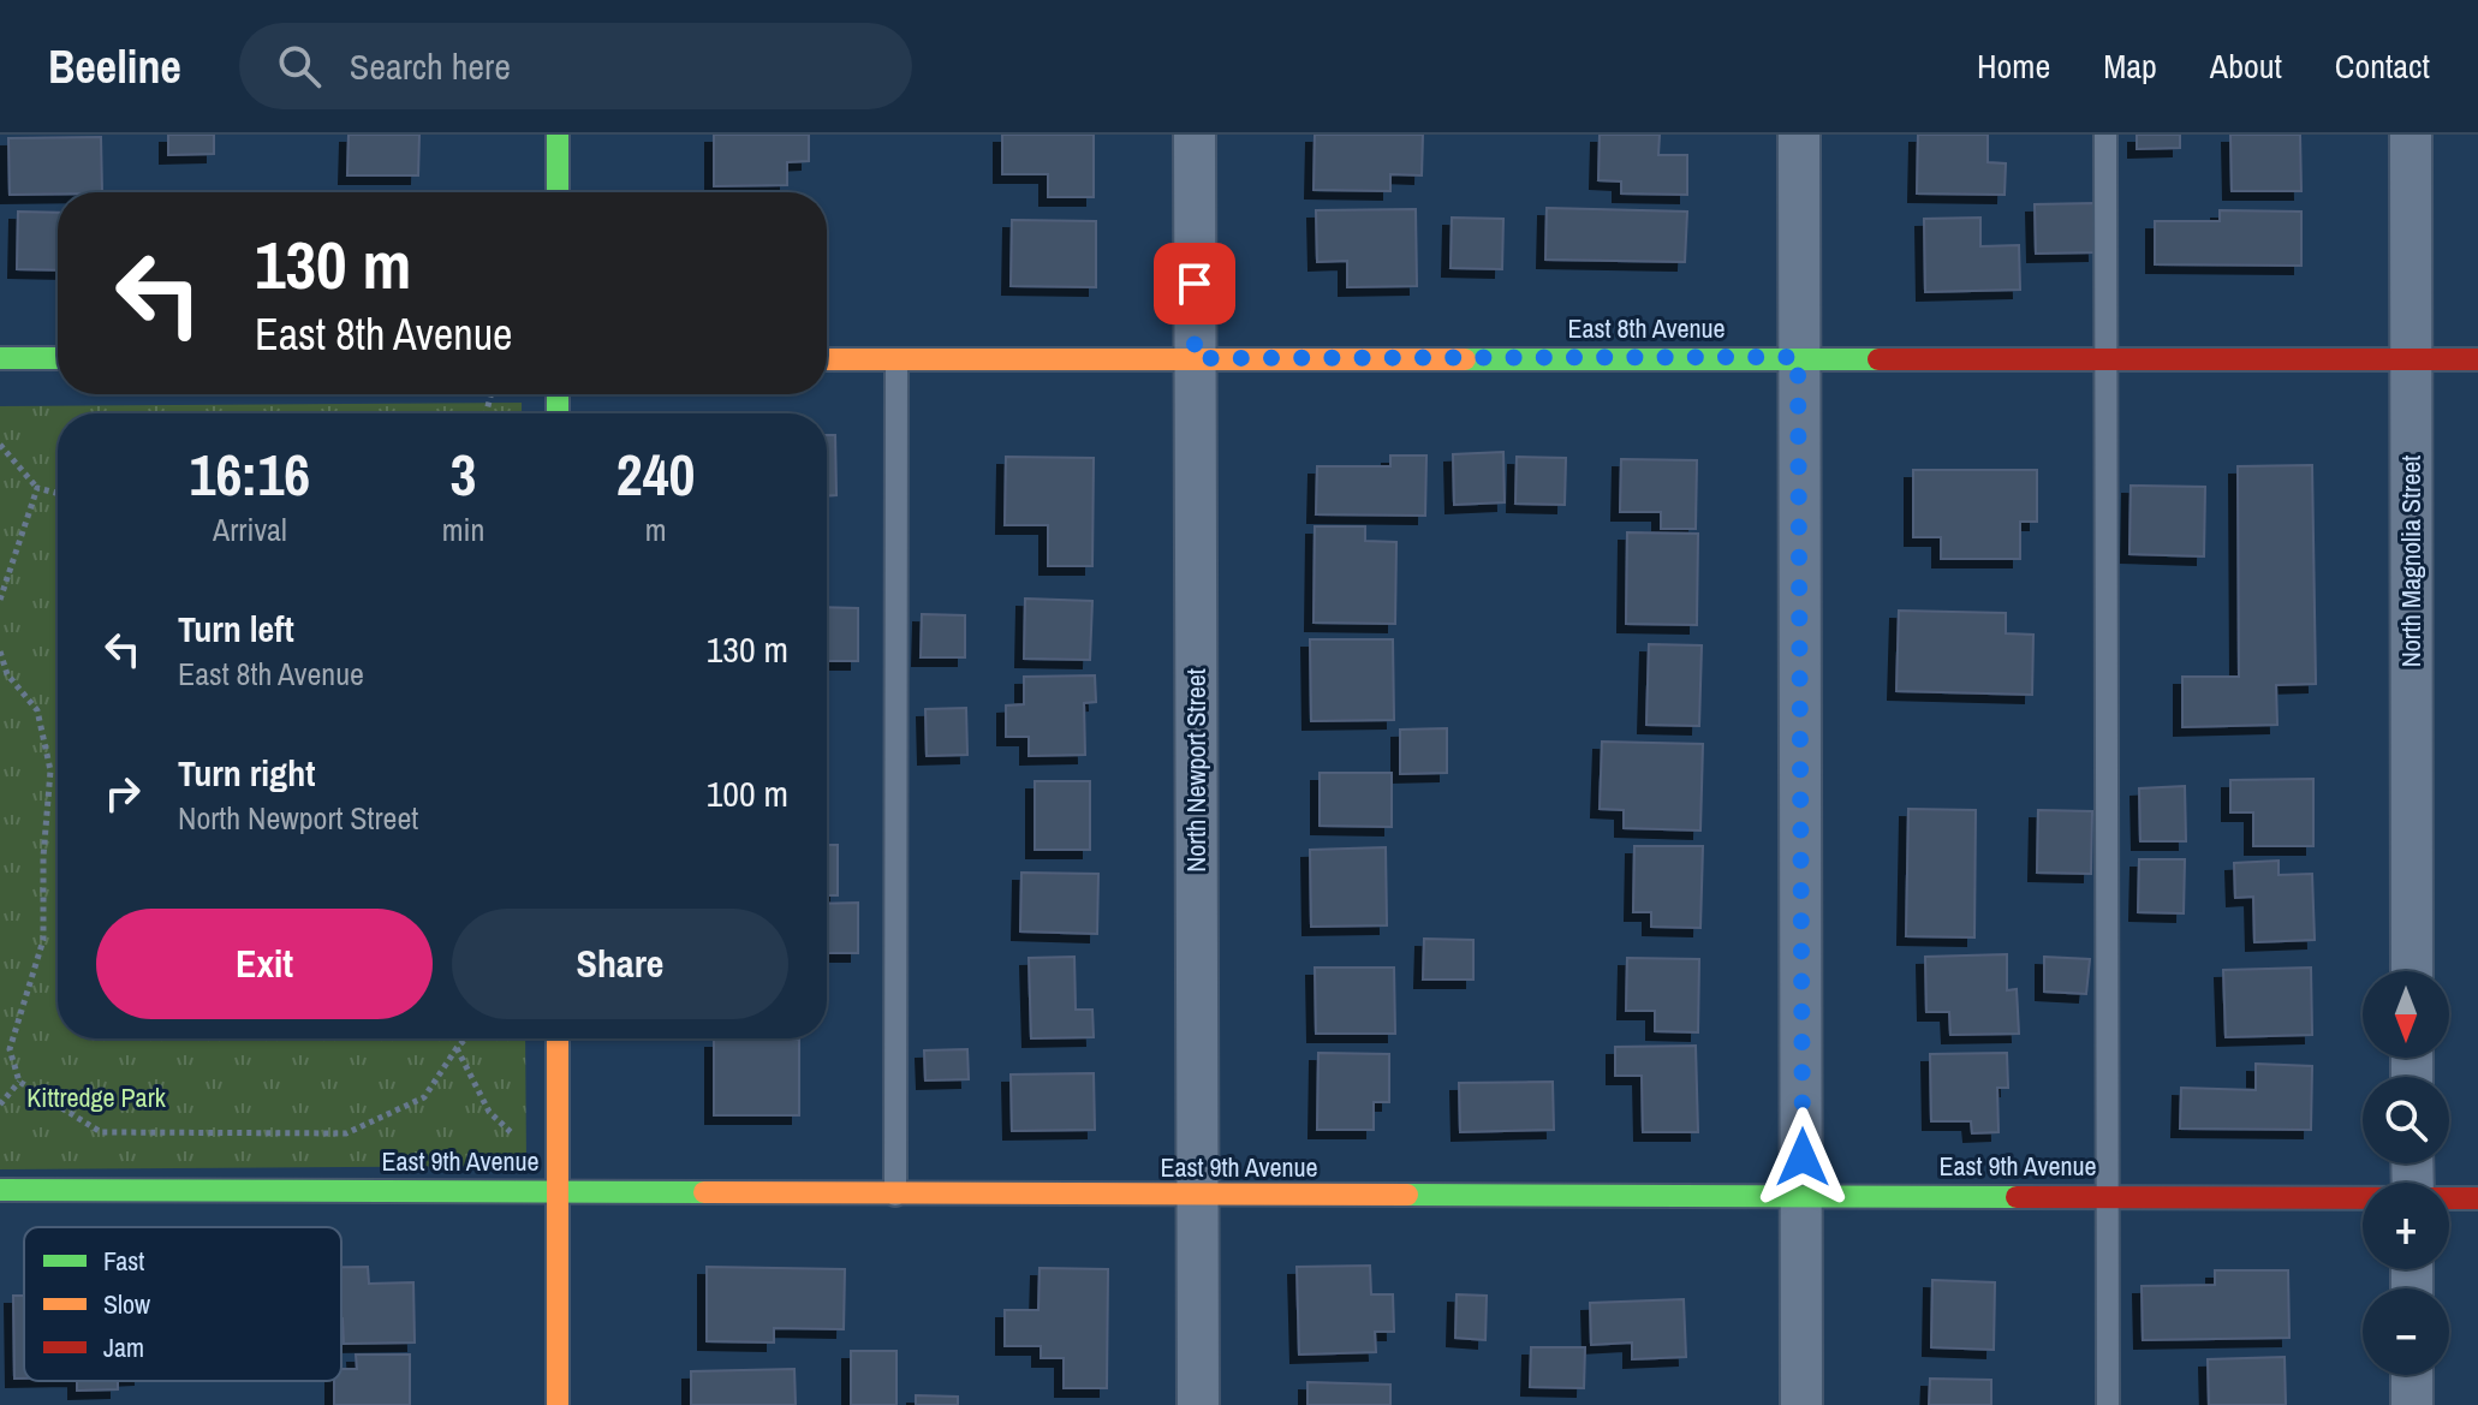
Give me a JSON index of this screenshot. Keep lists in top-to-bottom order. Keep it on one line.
{"streets":{"street":["East 8th Avenue","North Magnolia Street","North Newport Street","East 9th Avenue"]},"crossings":[["East 8th Avenue","North Magnolia Street"],["East 8th Avenue","North Newport Street"],["North Newport Street","East 9th Avenue"]],"parks":["Kittredge Park"],"legend":["Fast","Slow","Jam"],"north":"bottom","page":{"header":"Beeline","search":"Search here","nav":["Home","Map","About","Contact"],"turn":["130 m","East 8th Avenue"],"eta":["16:16","Arrival","3","min","240","m"],"list":[{"name":"Turn left","note":"East 8th Avenue","value":"130 m"},{"name":"Turn right","note":"North Newport Street","value":"100 m"}],"buttons":["Exit","Share"],"map_buttons":["+","−"]}}
